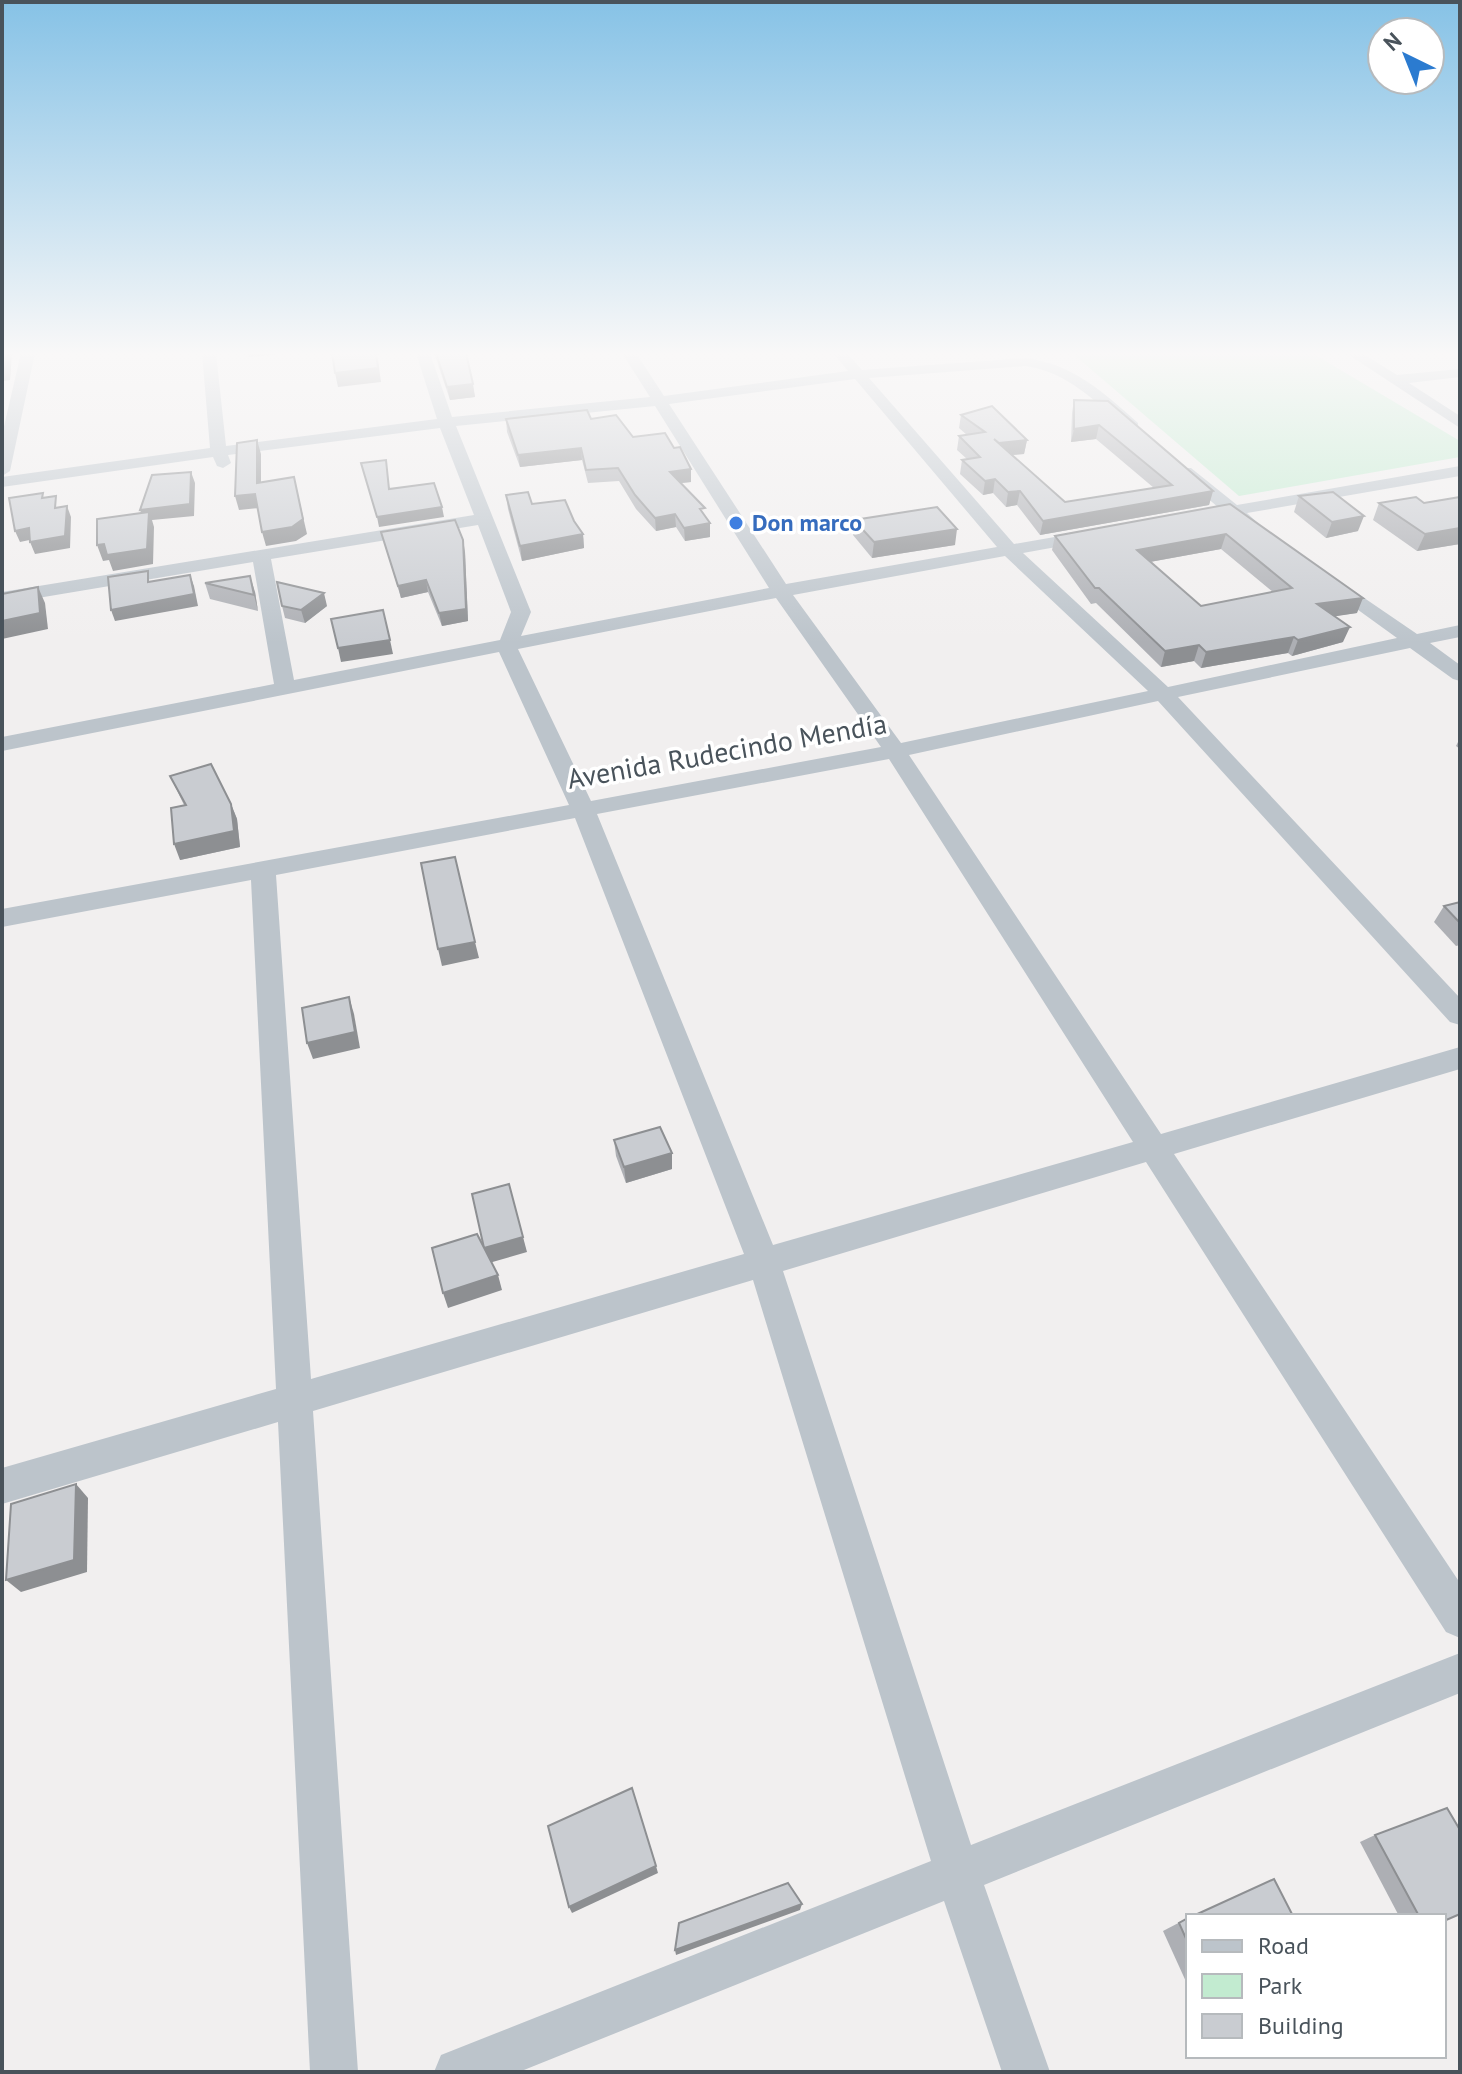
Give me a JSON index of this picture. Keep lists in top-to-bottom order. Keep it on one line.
{"streets":{"street":["Avenida Rudecindo Mendía"]},"places":["Don marco"],"legend":["Road","Park","Building"],"north":"top left"}
